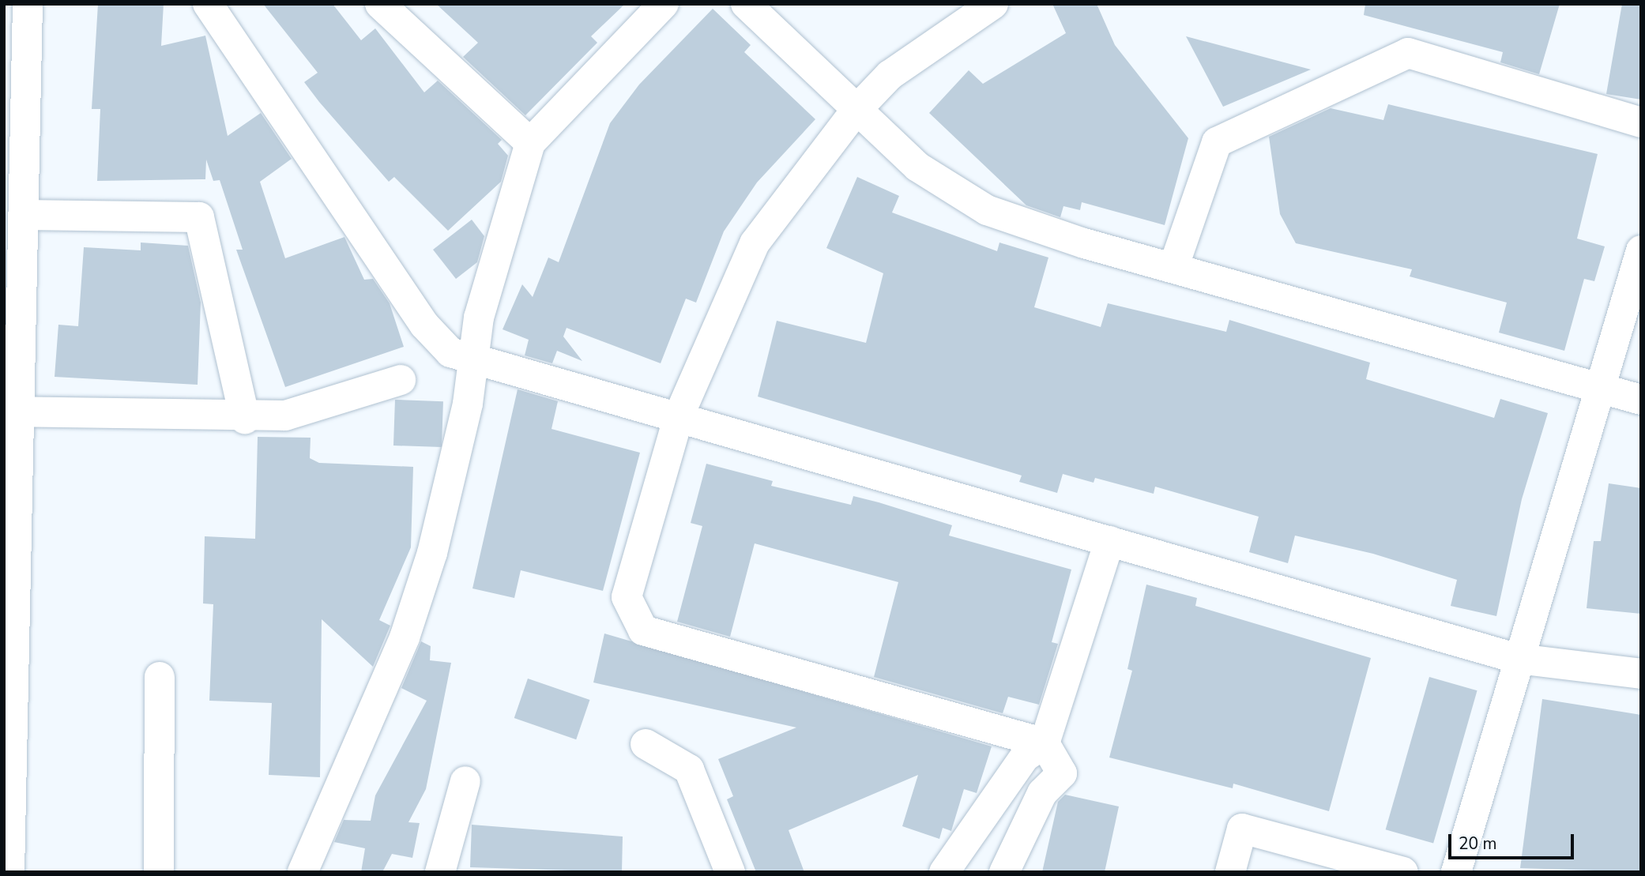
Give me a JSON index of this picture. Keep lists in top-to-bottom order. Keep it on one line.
{"scale_bar":"20 m"}
